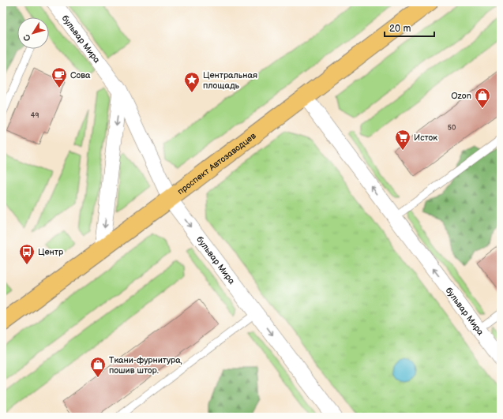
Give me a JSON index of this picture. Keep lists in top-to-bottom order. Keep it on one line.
{"streets":{"main road":["проспект Автозаводцев"],"street":["бульвар Мира"]},"crossings":[["бульвар Мира","проспект Автозаводцев"]],"places":{"cafe":["Сова"],"place":["Центральная площадь"],"shop":["Ozon","Ткани-фурнитура, пошив штор."],"supermarket":["Исток"],"bus stop":["Центр"]},"house_numbers":["49","50"],"scale_bar":"20 m","north":"bottom left"}
